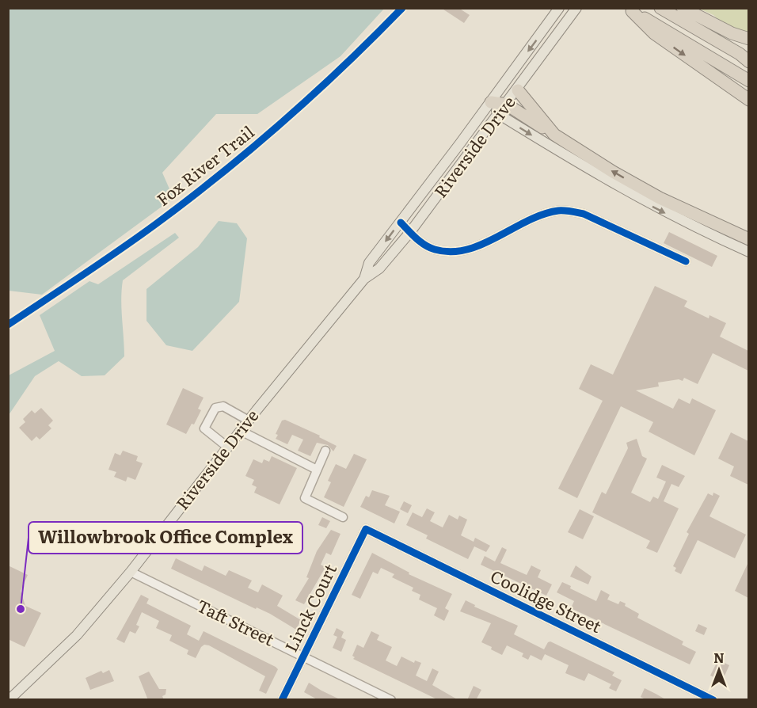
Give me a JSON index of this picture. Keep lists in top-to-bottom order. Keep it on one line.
{"streets":{"main road":["Riverside Drive"],"street":["Coolidge Street","Linck Court","Taft Street"],"cycle path":["Fox River Trail"]},"crossings":[["Riverside Drive","Taft Street"],["Coolidge Street","Linck Court"],["Linck Court","Taft Street"]],"places":["Willowbrook Office Complex"],"north":"top"}
